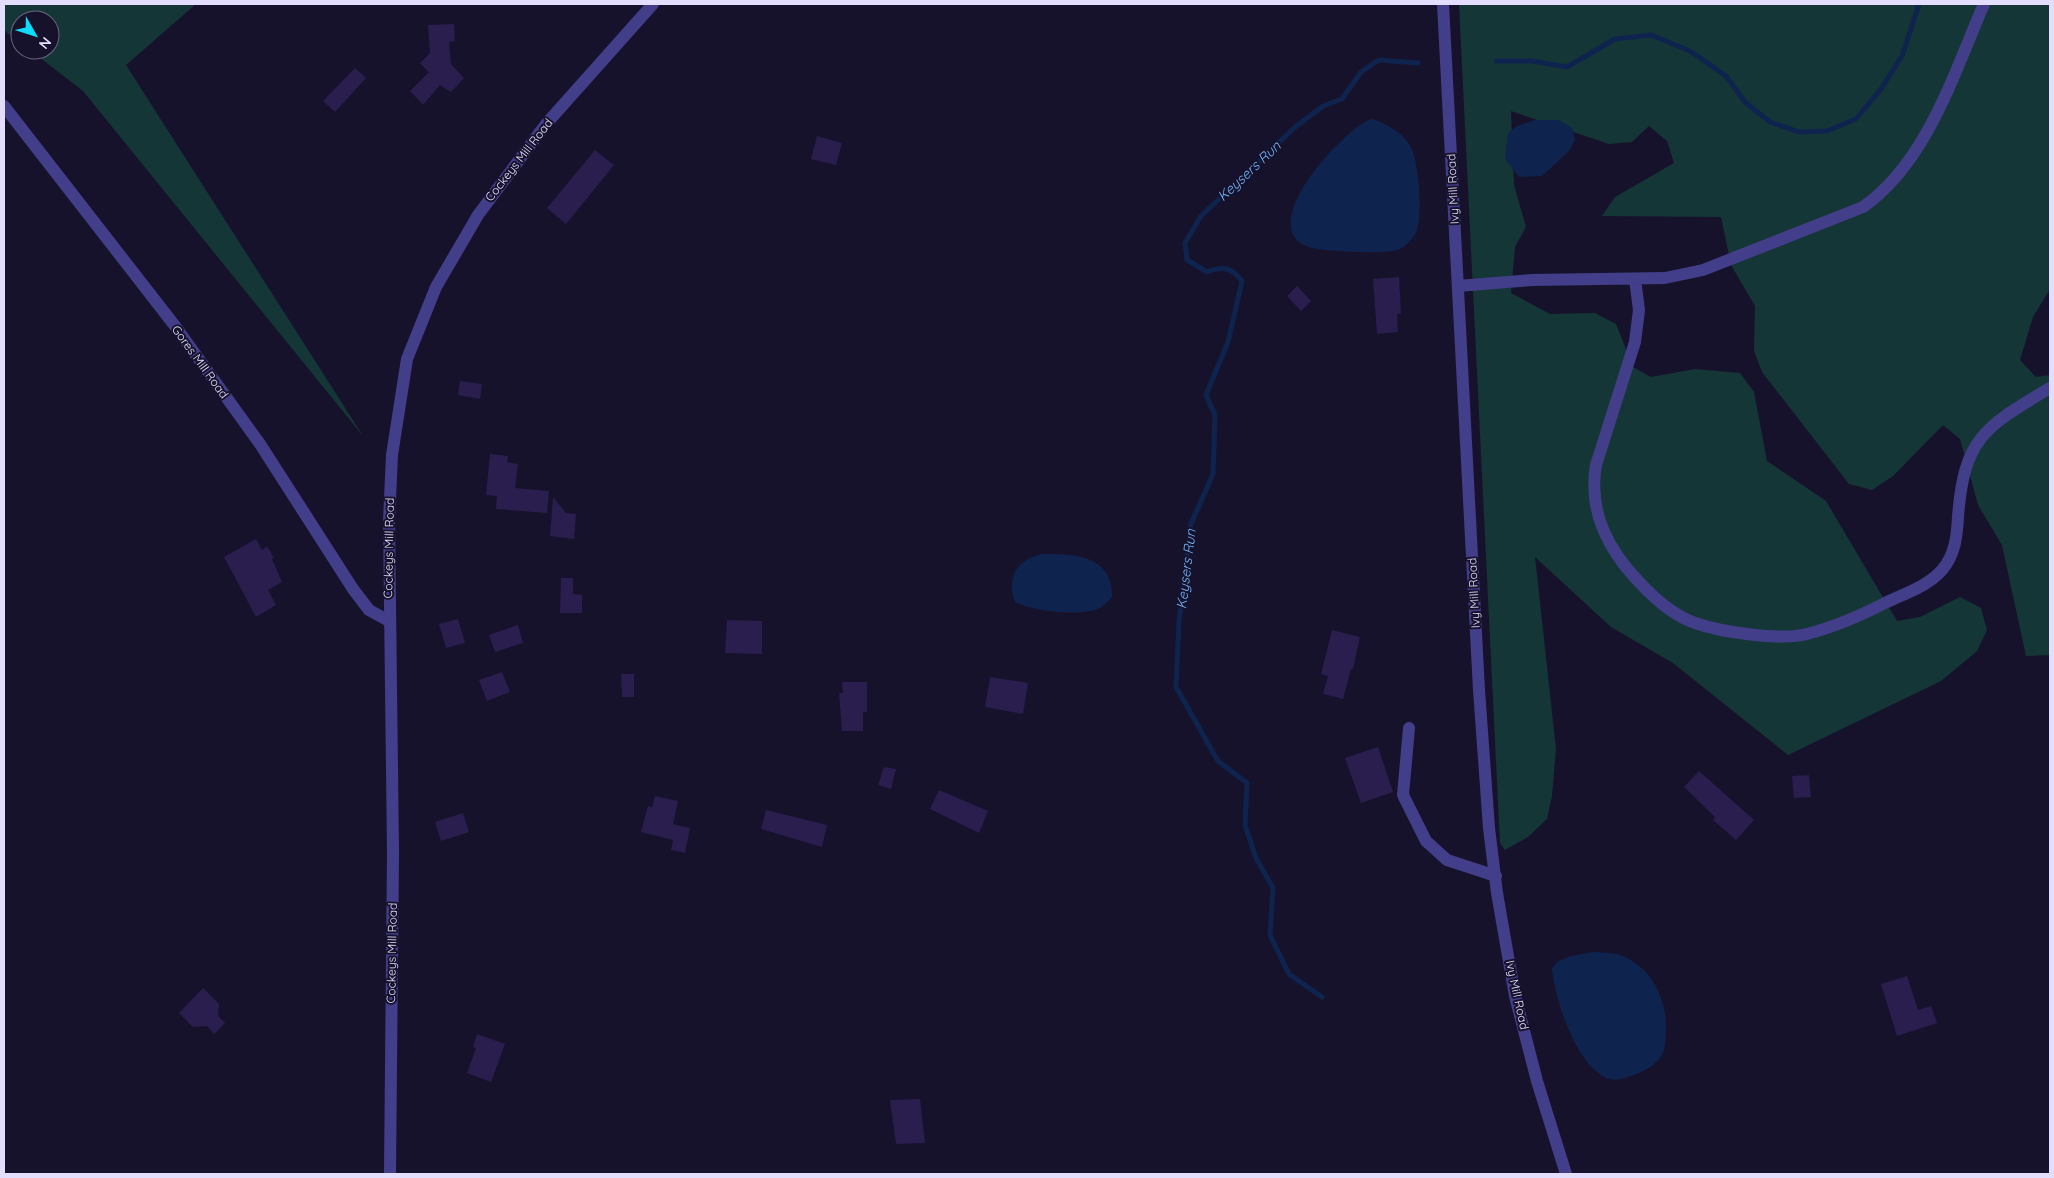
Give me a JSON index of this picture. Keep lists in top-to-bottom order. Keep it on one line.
{"streets":{"street":["Cockeys Mill Road","Ivy Mill Road","Gores Mill Road"]},"crossings":[["Cockeys Mill Road","Gores Mill Road"]],"water":["Keysers Run"],"north":"bottom right"}
